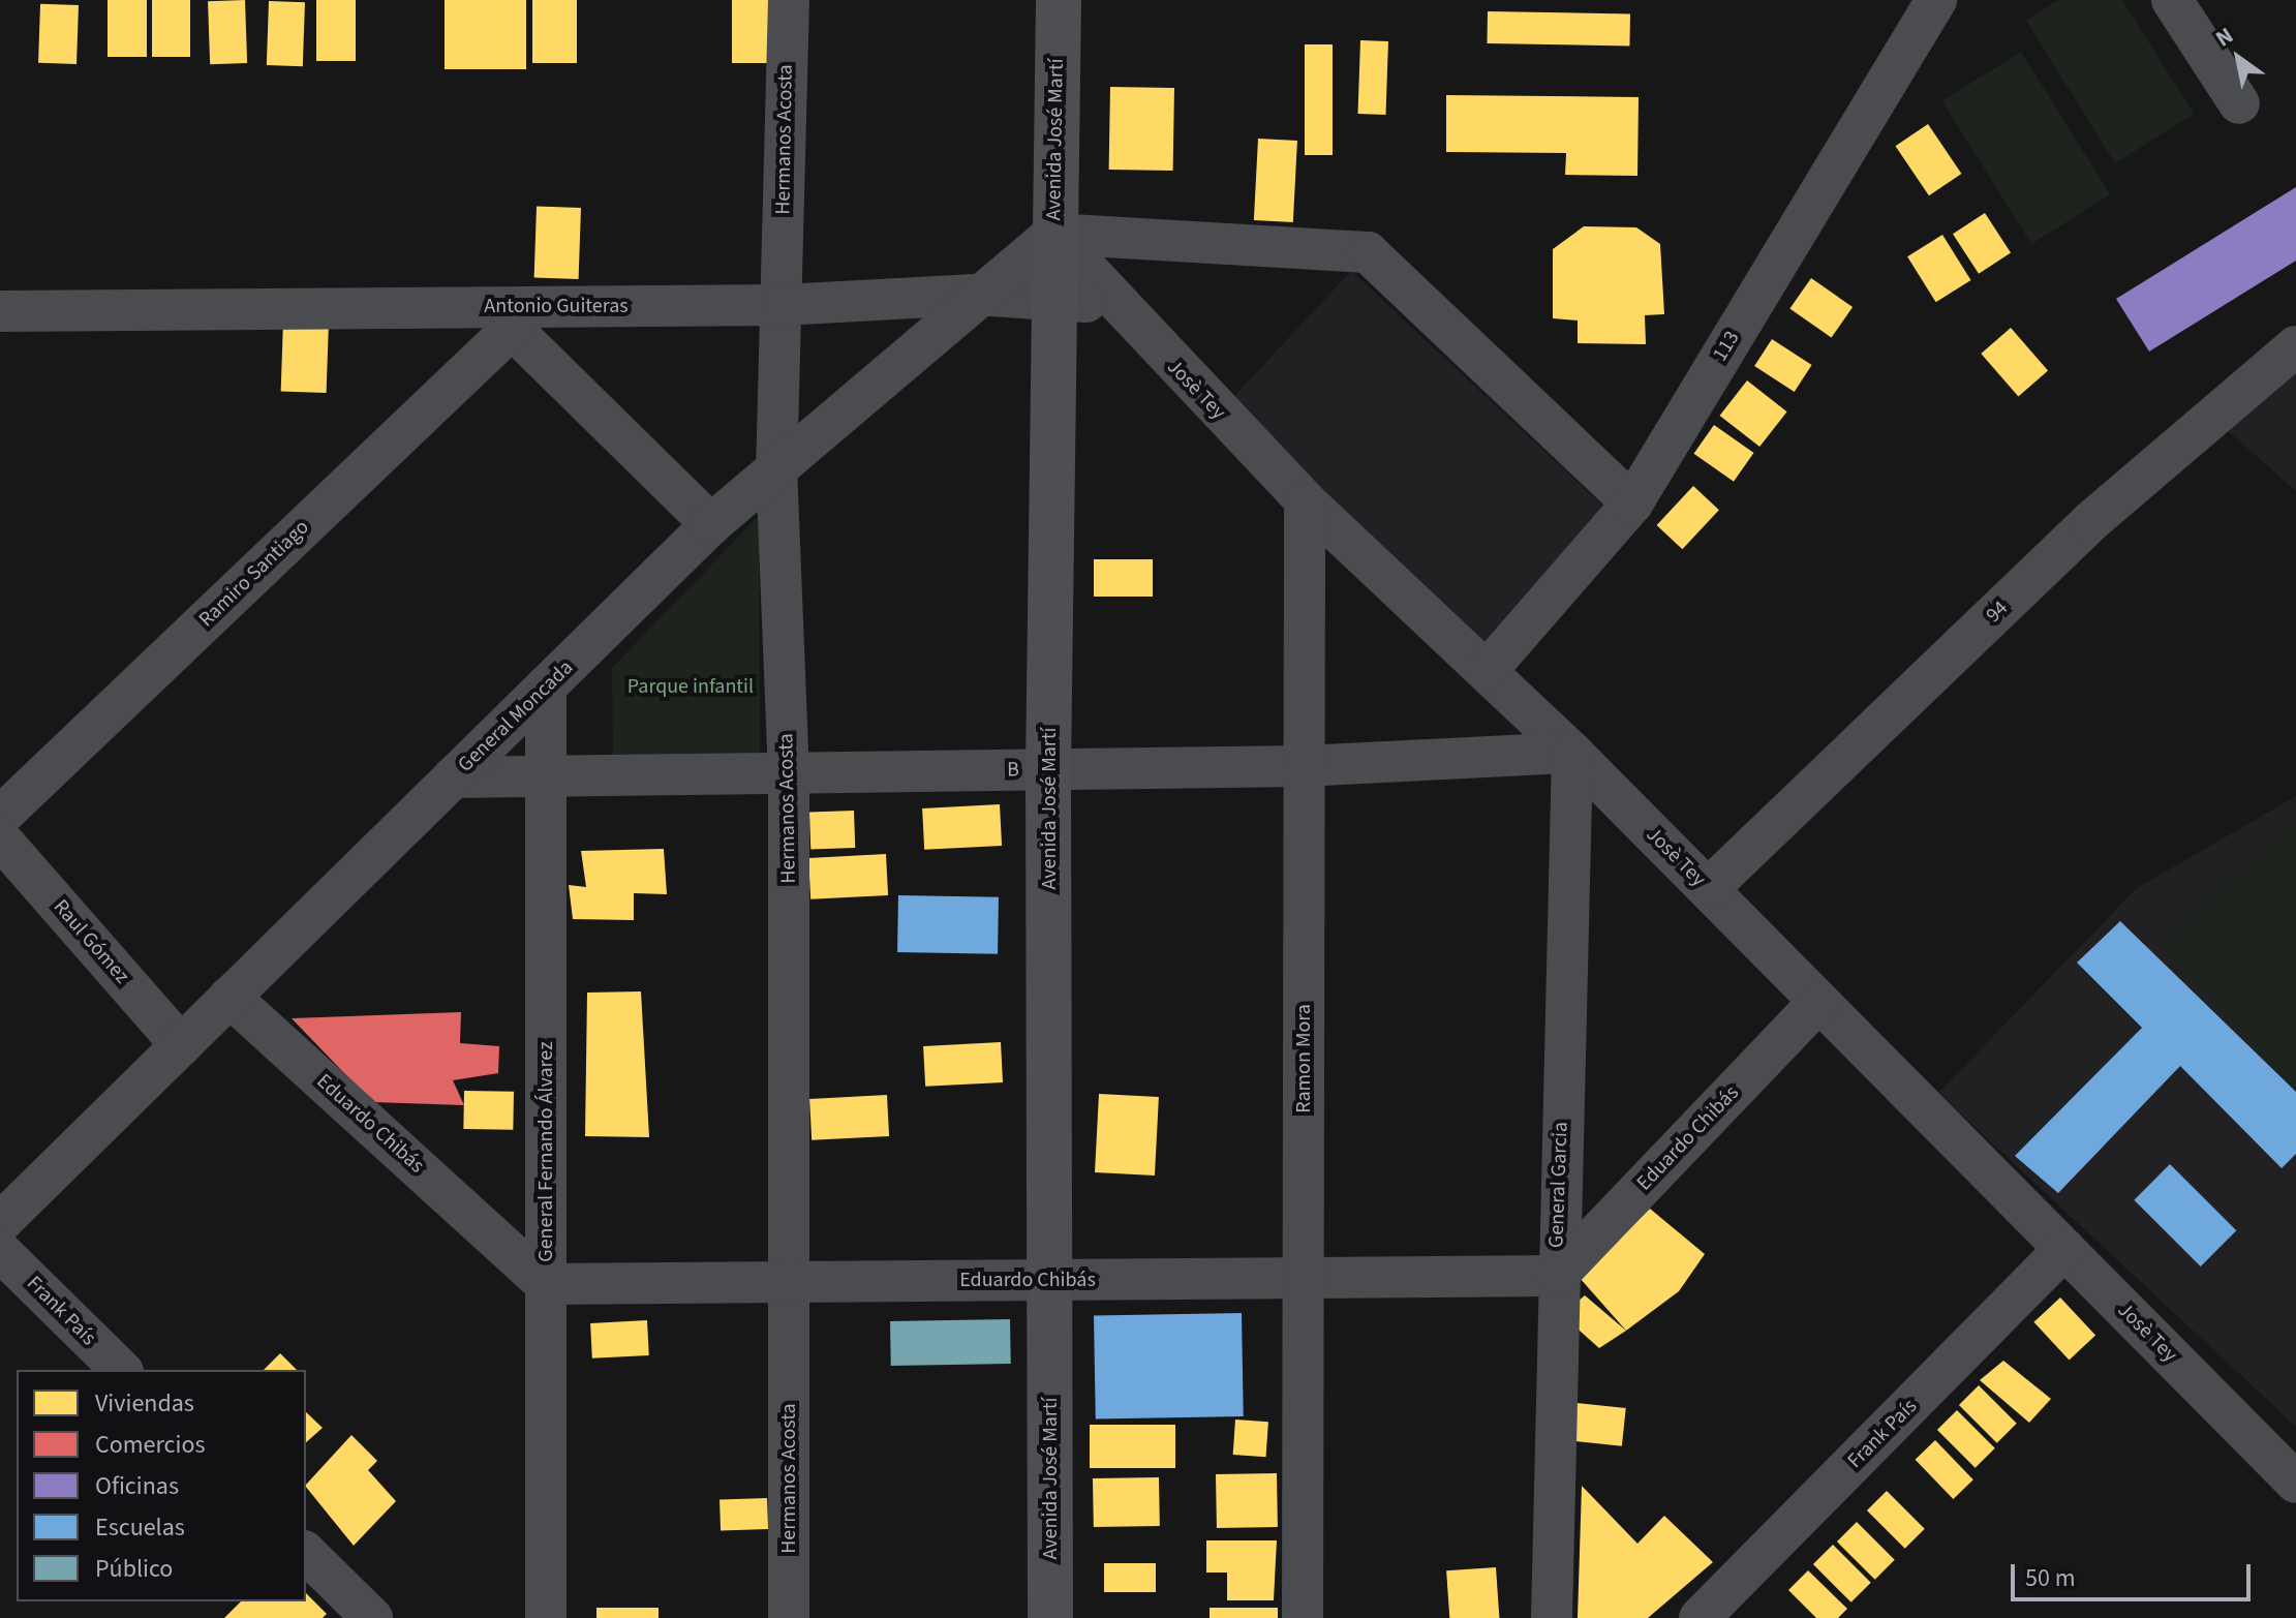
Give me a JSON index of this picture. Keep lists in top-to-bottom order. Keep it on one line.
{"streets":{"main road":["Avenida José Martí"],"street":["Hermanos Acosta","Antonio Guiteras","113","Josè Tey","Ramiro Santiago","94","General Moncada","B","Raul Gómez","Ramon Mora","Eduardo Chibás","General Fernando Álvarez","General Garcia","Frank País"]},"crossings":[["Hermanos Acosta","Antonio Guiteras"],["Hermanos Acosta","General Moncada"],["Hermanos Acosta","B"],["Hermanos Acosta","Eduardo Chibás"],["Avenida José Martí","Antonio Guiteras"],["Avenida José Martí","Josè Tey"],["Avenida José Martí","General Moncada"],["Avenida José Martí","B"],["Avenida José Martí","Eduardo Chibás"],["Antonio Guiteras","Josè Tey"],["Antonio Guiteras","Ramiro Santiago"],["Antonio Guiteras","General Moncada"],["113","Josè Tey"],["Josè Tey","94"],["Josè Tey","General Moncada"],["Josè Tey","B"],["Josè Tey","Ramon Mora"],["Josè Tey","Eduardo Chibás"],["Josè Tey","General Garcia"],["Josè Tey","Frank País"],["General Moncada","B"],["General Moncada","Raul Gómez"],["General Moncada","Eduardo Chibás"],["General Moncada","General Fernando Álvarez"],["B","Ramon Mora"],["B","General Fernando Álvarez"],["B","General Garcia"],["Ramon Mora","Eduardo Chibás"],["Eduardo Chibás","General Fernando Álvarez"],["Eduardo Chibás","General Garcia"]],"parks":["Parque infantil"],"legend":["Viviendas","Comercios","Oficinas","Escuelas","Público"],"scale_bar":"50 m","north":"top left"}
